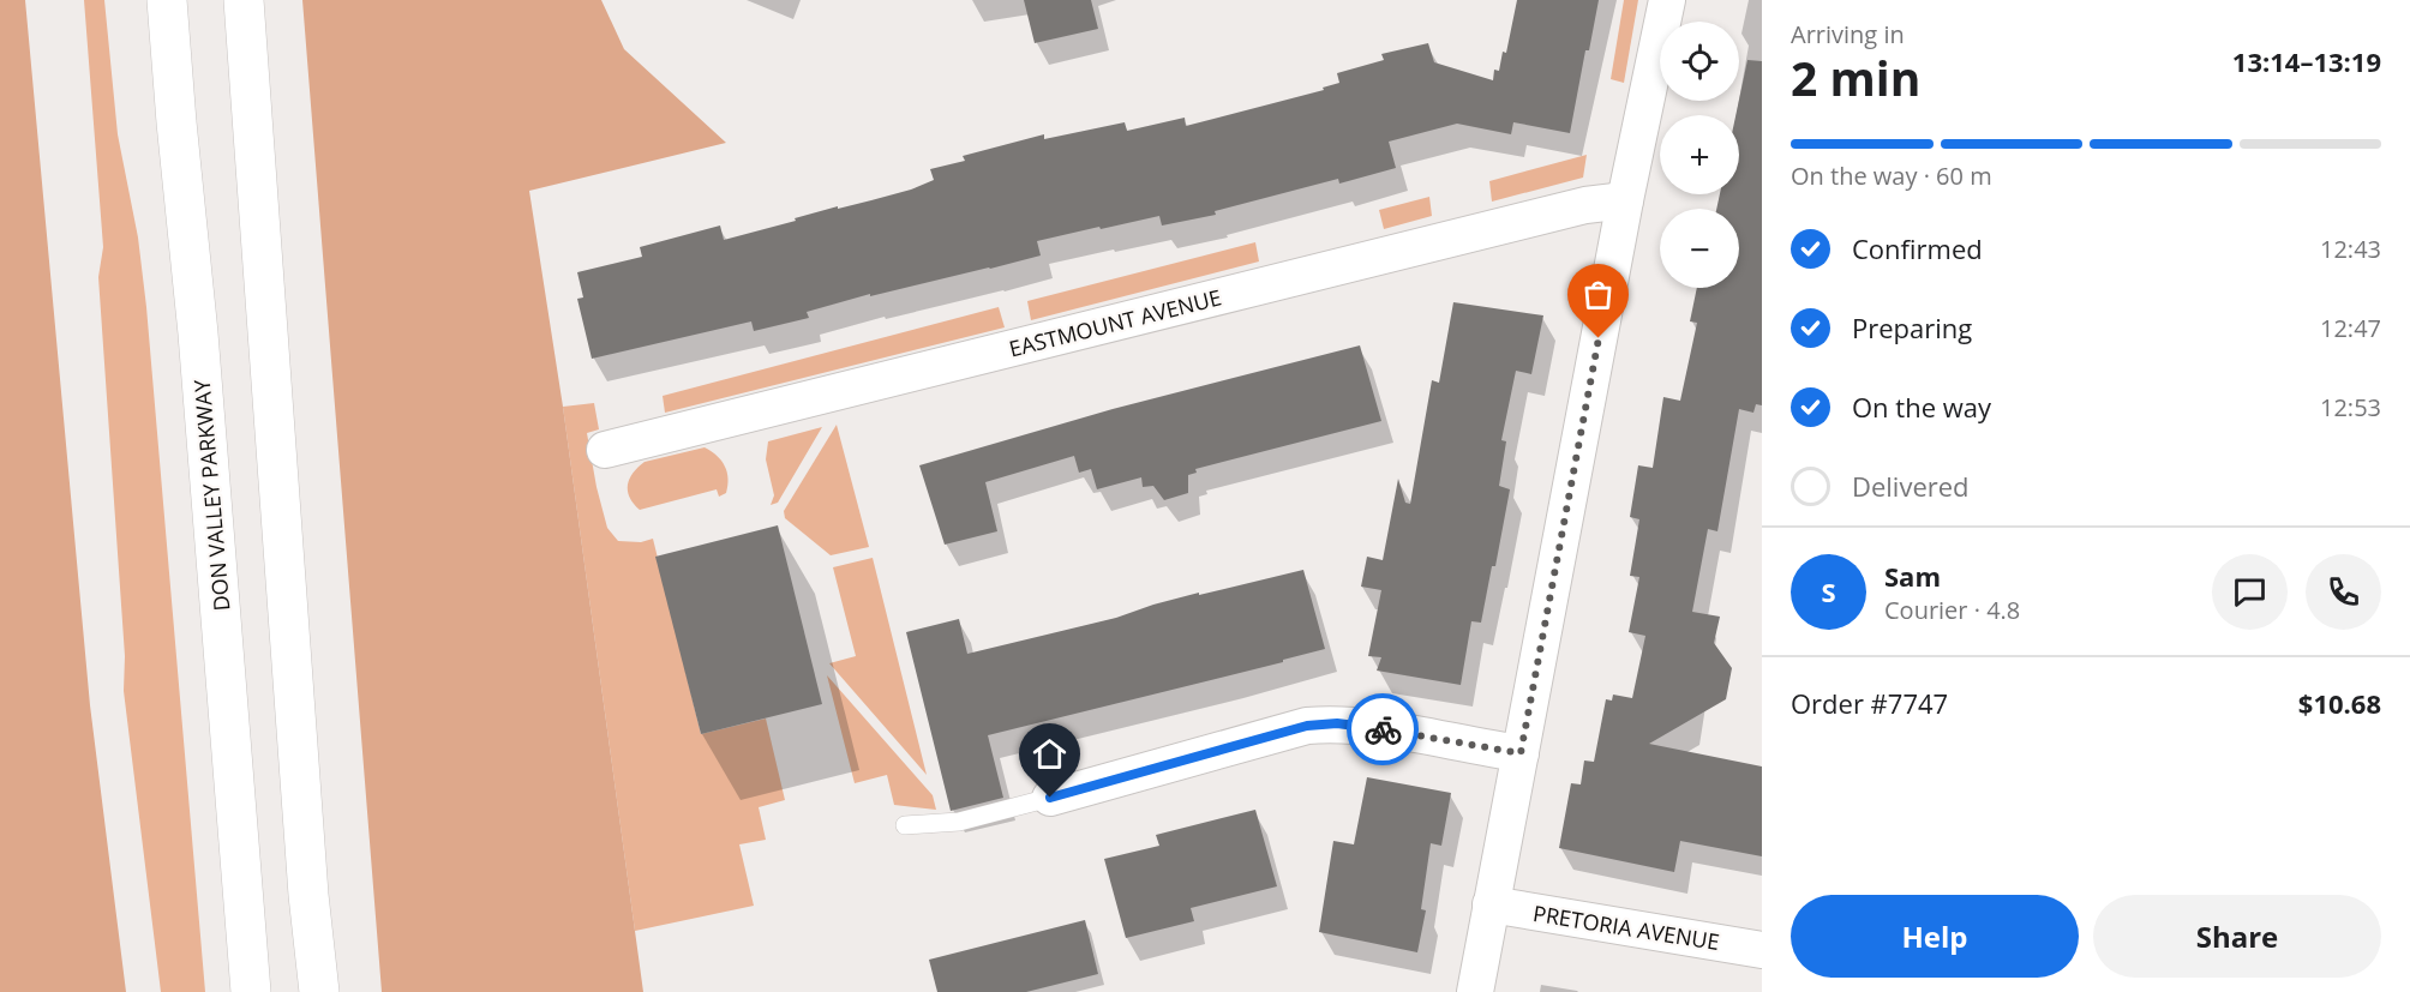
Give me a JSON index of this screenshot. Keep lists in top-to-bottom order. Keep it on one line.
{"streets":{"highway":["DON VALLEY PARKWAY"],"street":["EASTMOUNT AVENUE","PRETORIA AVENUE"]},"page":{"heading":["2 min","Arriving in","13:14–13:19"],"panel":["Sam","Courier · 4.8","Order #7747","$10.68"],"map_buttons":["+","−"],"bar":"On the way · 60 m","list":[["Confirmed","12:43"],["Preparing","12:47"],["On the way","12:53"],"Delivered"],"round":"S","buttons":["Help","Share"]}}
